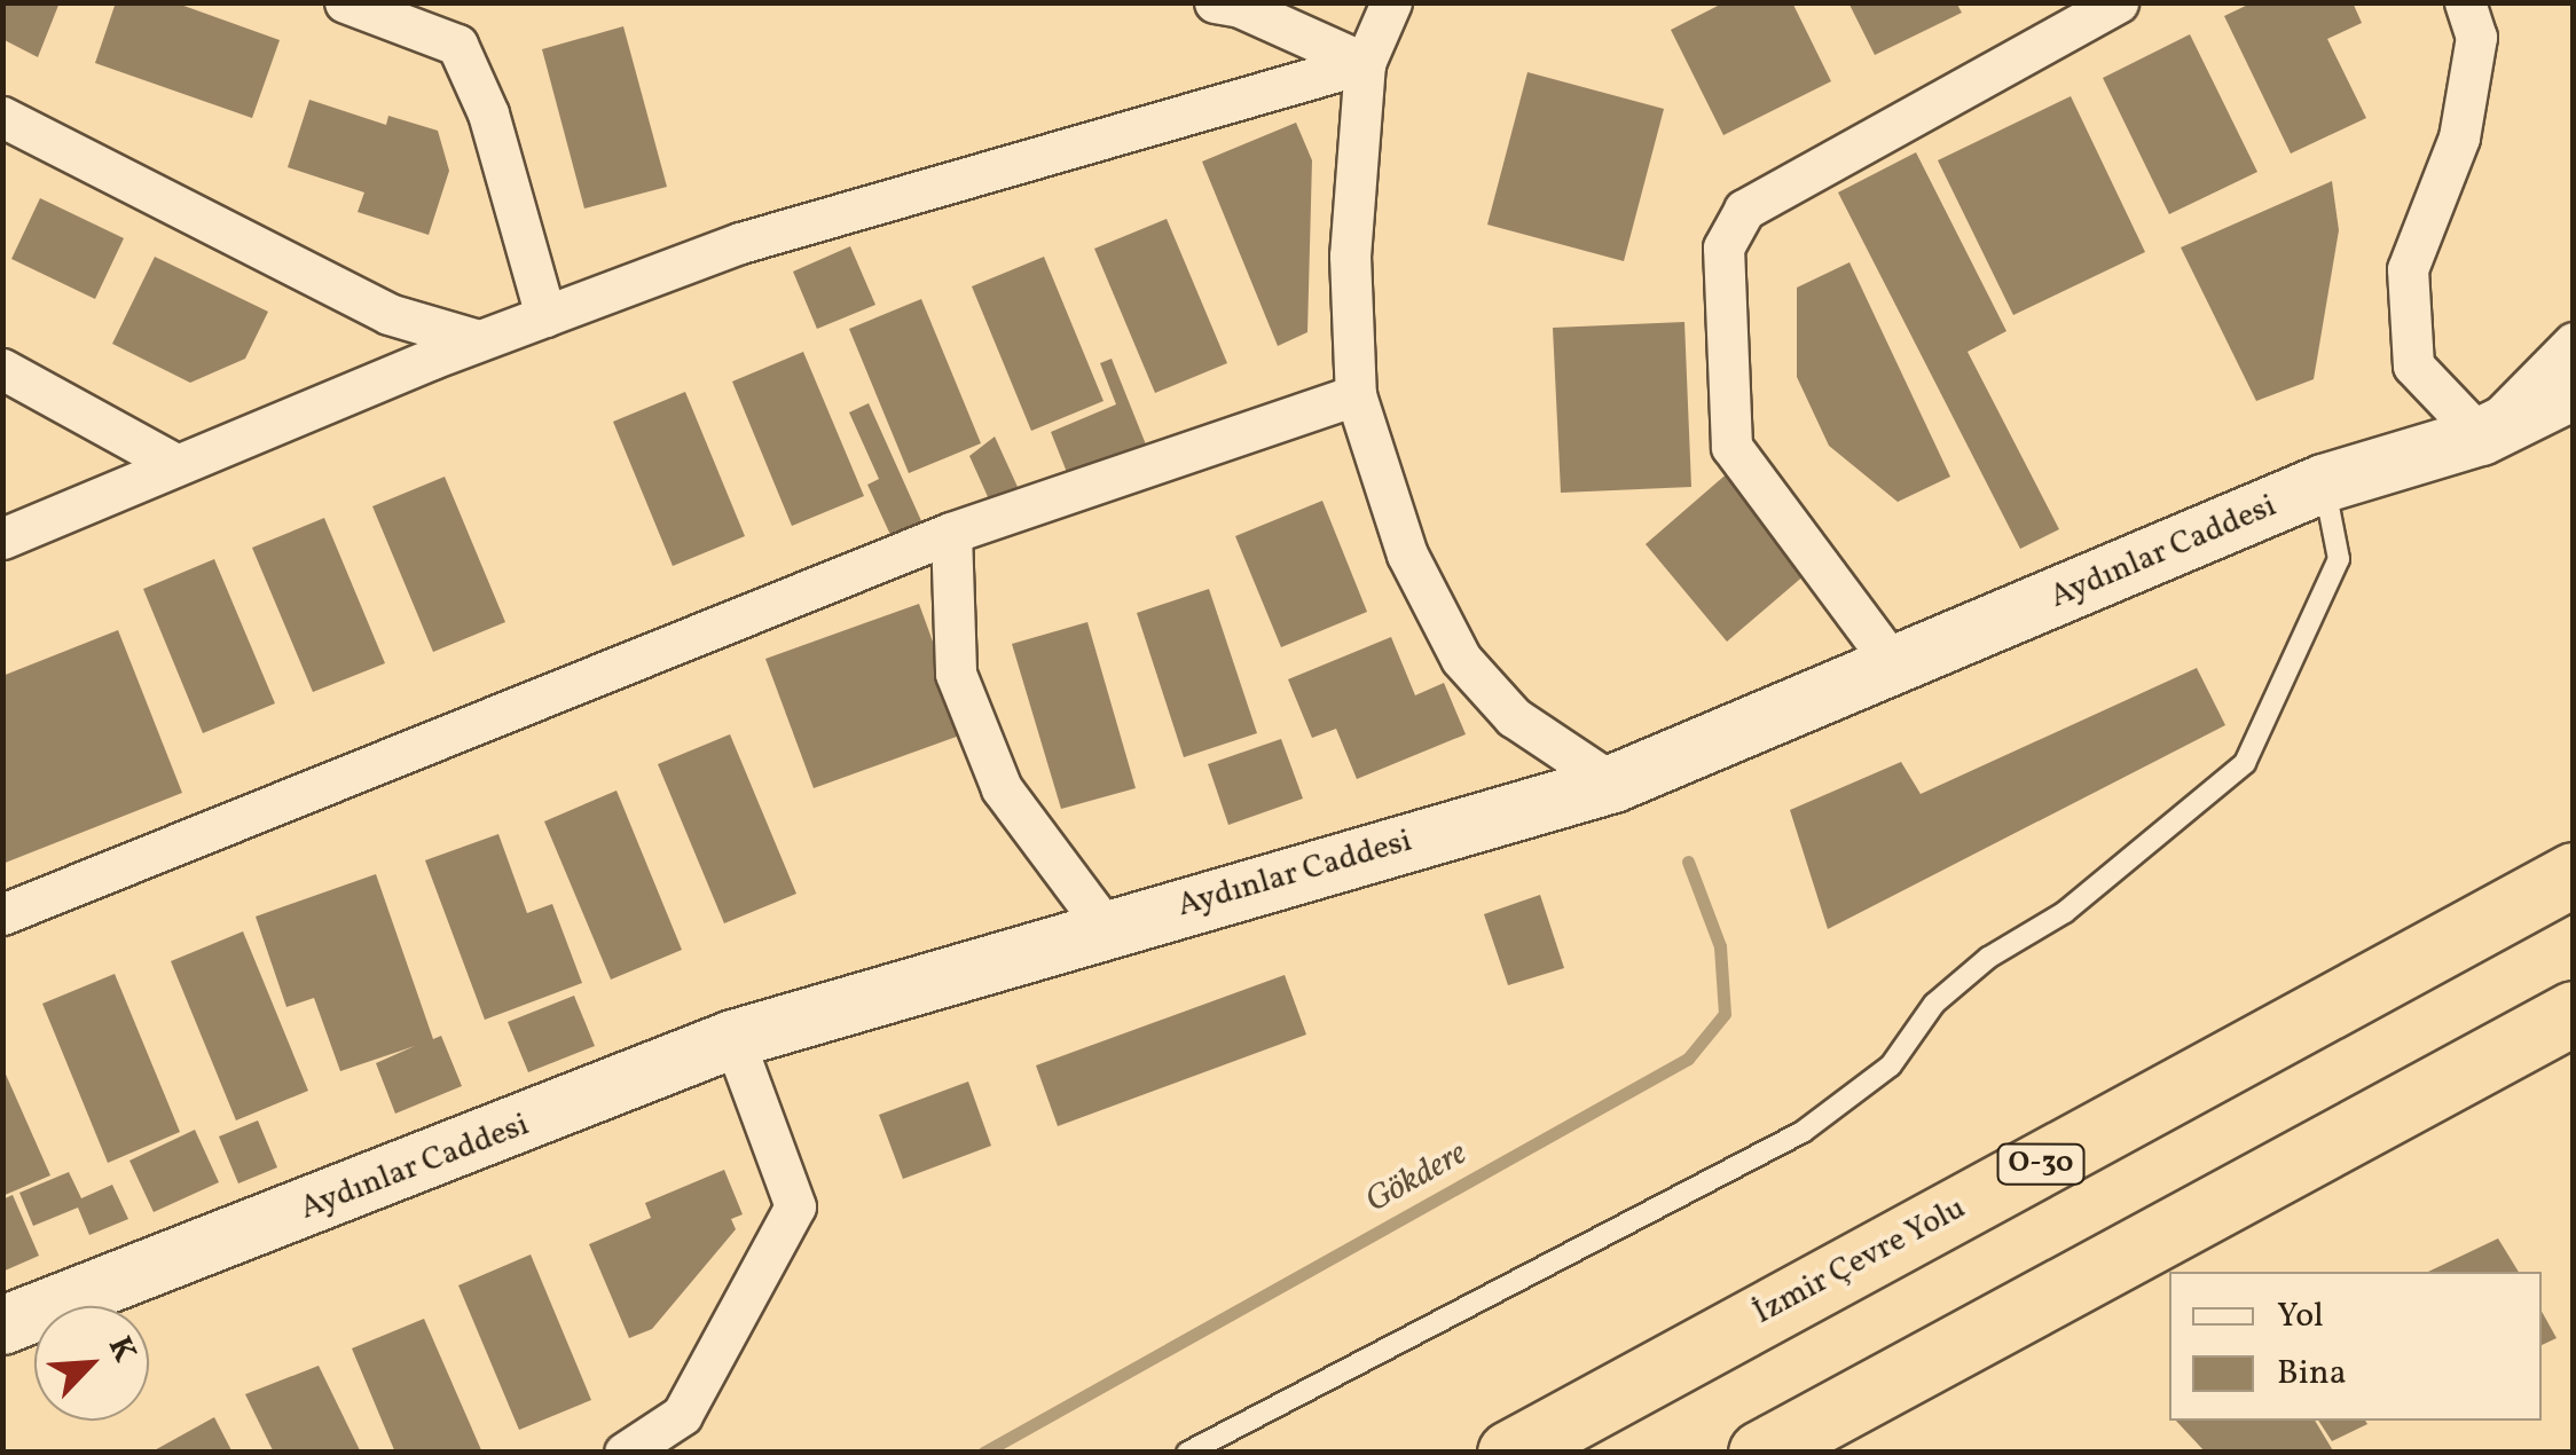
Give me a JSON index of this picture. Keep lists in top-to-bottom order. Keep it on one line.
{"streets":{"highway":["O-30","İzmir Çevre Yolu"],"street":["Aydınlar Caddesi"]},"water":["Gökdere"],"legend":["Yol","Bina"],"north":"top right"}
